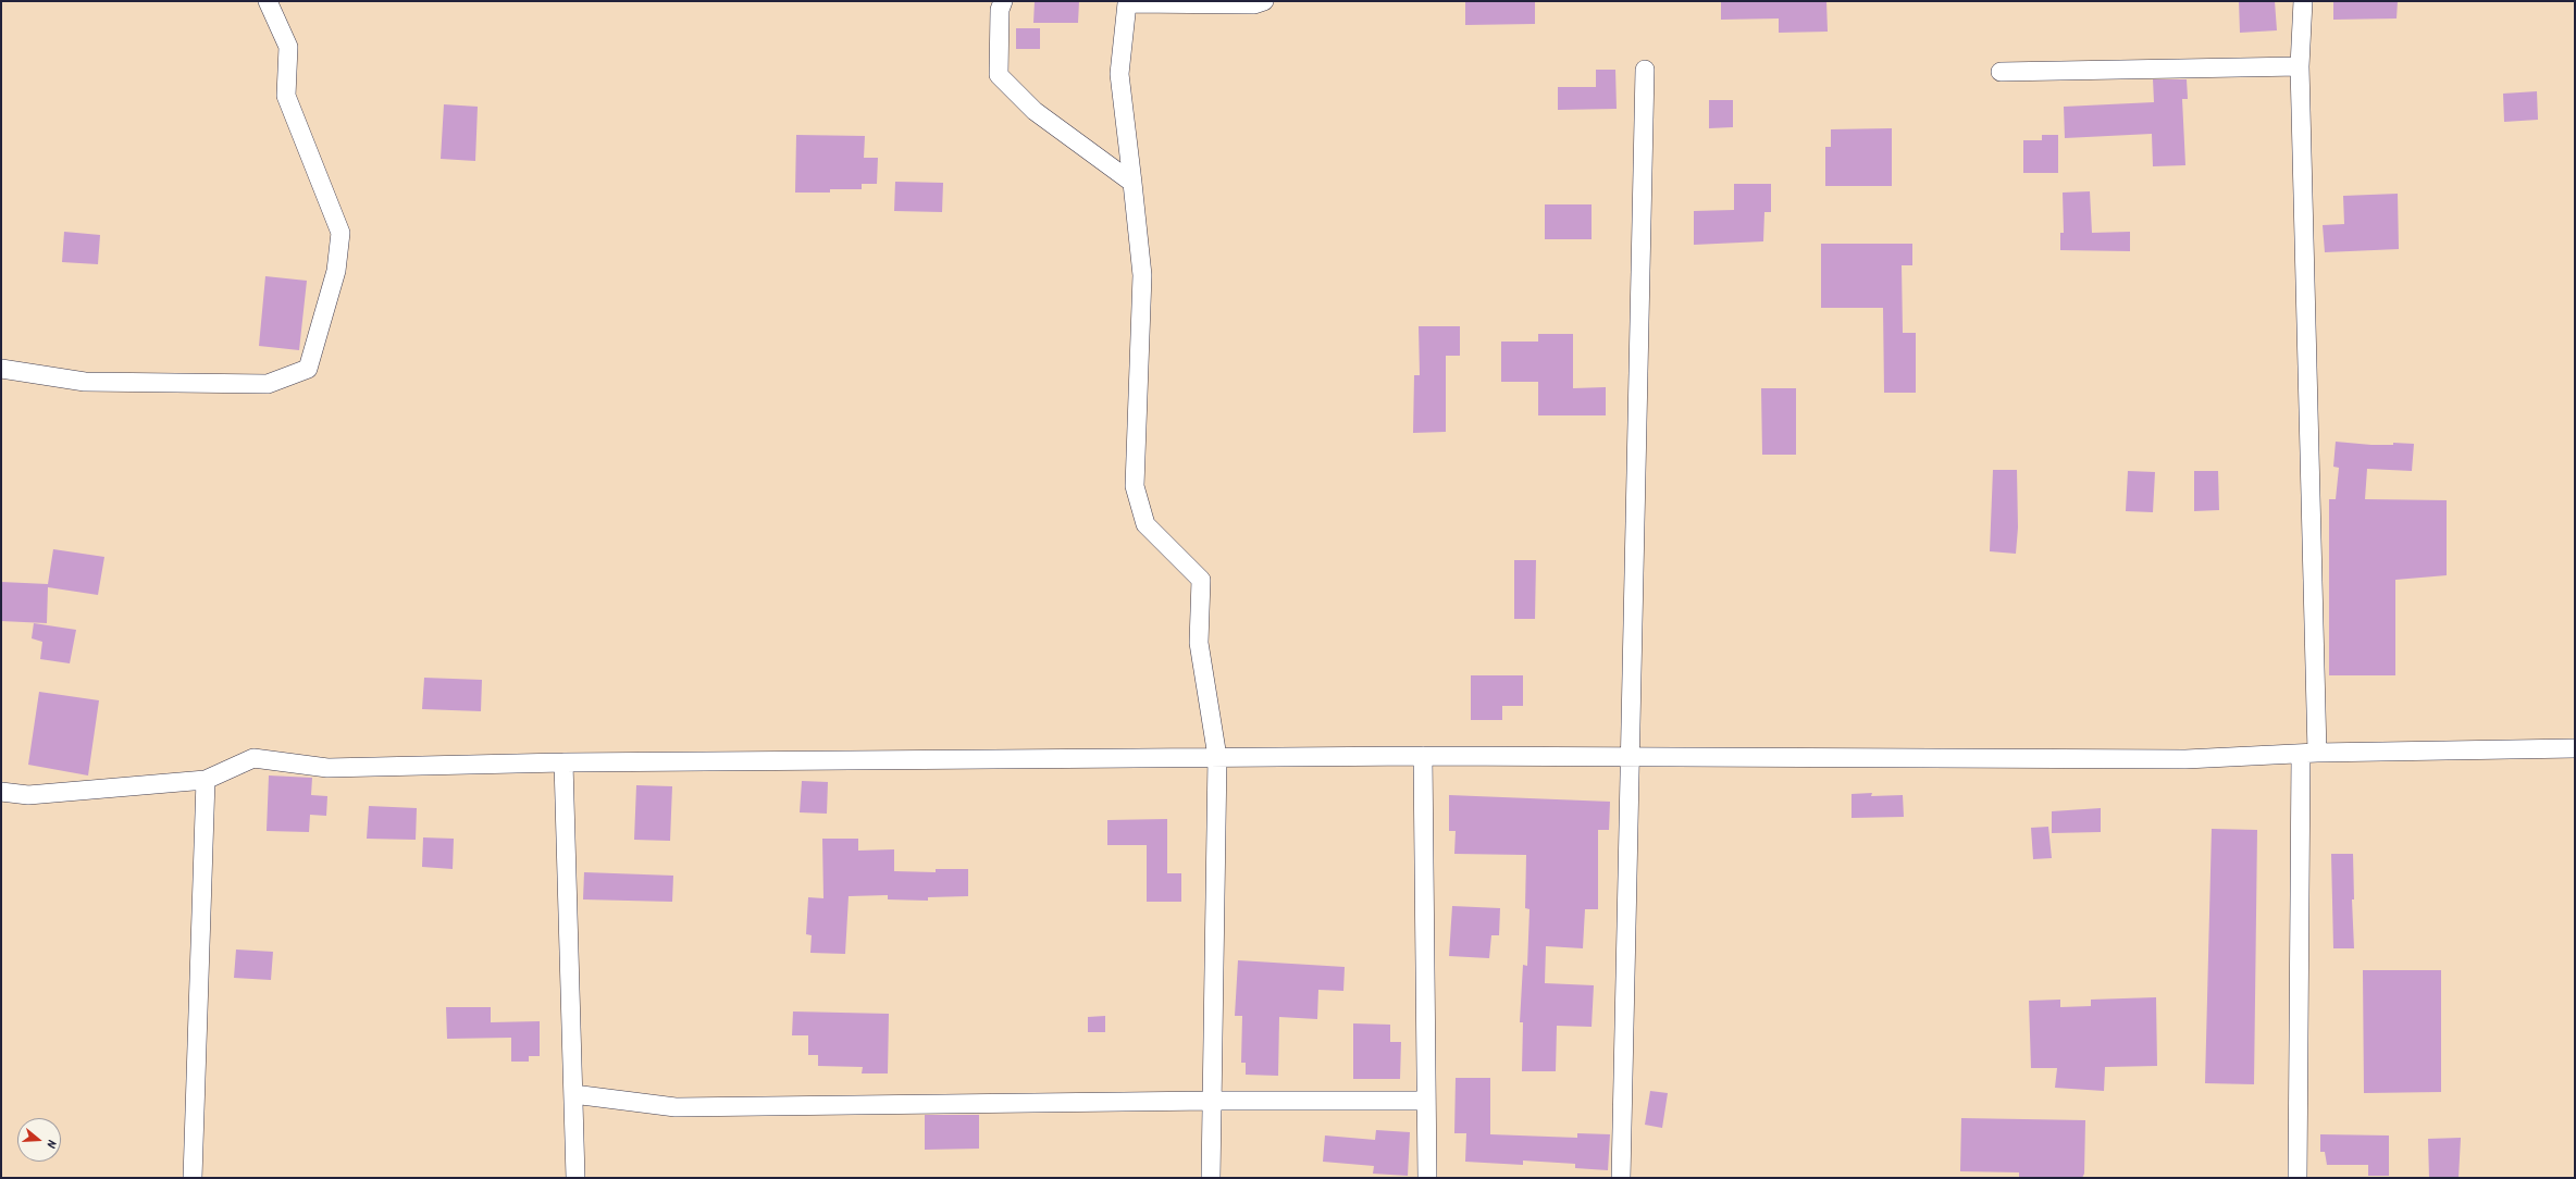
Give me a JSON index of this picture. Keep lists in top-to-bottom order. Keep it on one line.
{"north":"right"}
